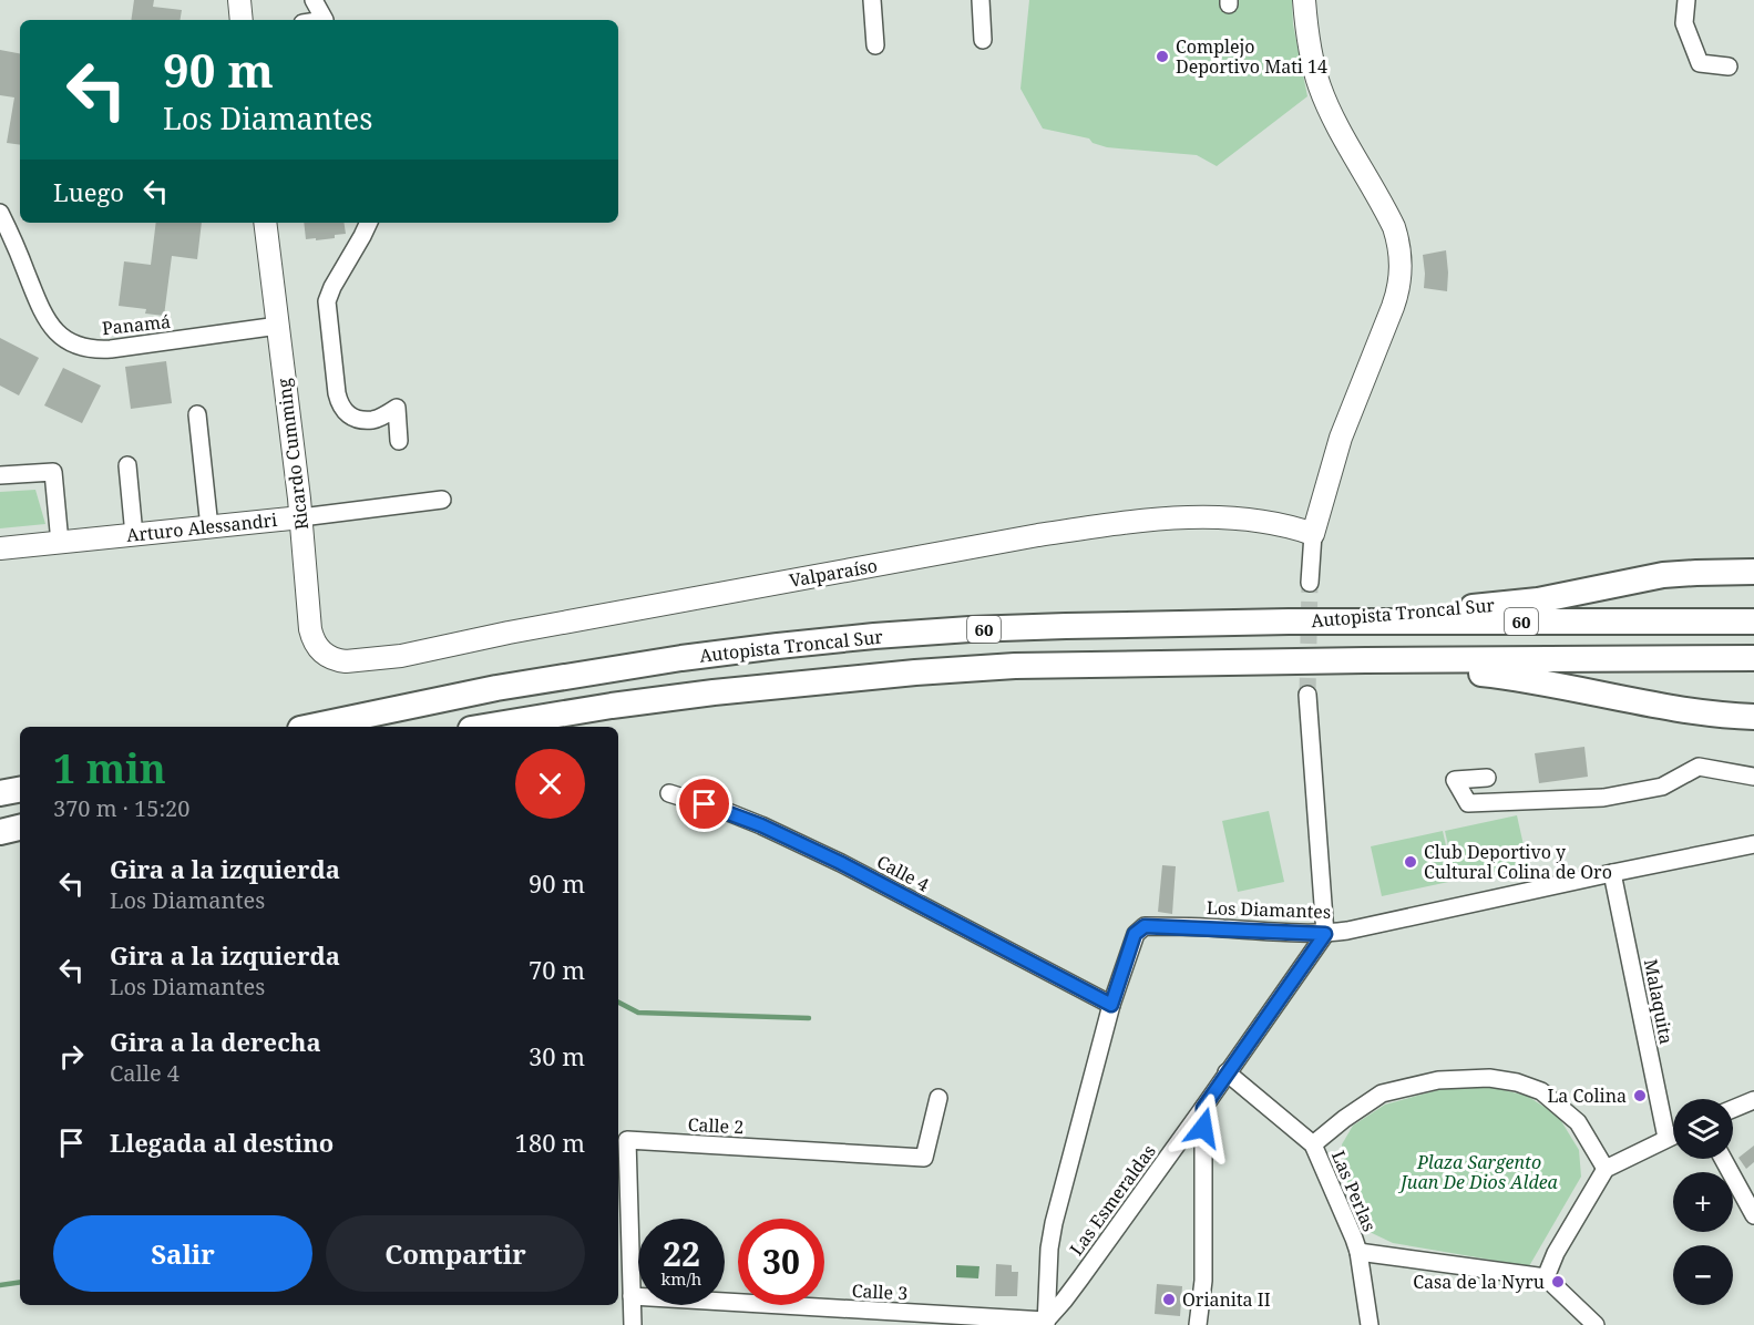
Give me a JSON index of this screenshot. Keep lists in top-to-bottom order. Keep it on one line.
{"streets":{"highway":["Autopista Troncal Sur","60"],"main road":["Ricardo Cumming","Arturo Alessandri","Valparaíso"],"street":["Panamá","Calle 4","Los Diamantes","Malaquita","Calle 2","Las Perlas","Las Esmeraldas","Calle 3"]},"crossings":[["Panamá","Ricardo Cumming"],["Ricardo Cumming","Arturo Alessandri"],["Ricardo Cumming","Valparaíso"],["Calle 4","Los Diamantes"],["Los Diamantes","Malaquita"],["Los Diamantes","Las Esmeraldas"],["Los Diamantes","Calle 3"],["Calle 2","Calle 3"],["Las Perlas","Las Esmeraldas"],["Las Esmeraldas","Calle 3"]],"parks":["Plaza Sargento Juan De Dios Aldea"],"places":["Complejo Deportivo Mati 14","Club Deportivo y Cultural Colina de Oro","La Colina","Casa de la Nyru","Orianita II"],"page":{"turn":["90 m","Los Diamantes"],"then":"Luego","heading":["1 min","370 m · 15:20"],"list":[{"name":"Gira a la izquierda","note":"Los Diamantes","value":"90 m"},{"name":"Gira a la izquierda","note":"Los Diamantes","value":"70 m"},{"name":"Gira a la derecha","note":"Calle 4","value":"30 m"},{"name":"Llegada al destino","value":"180 m"}],"map_buttons":["+","−"],"buttons":["Salir","Compartir"],"speed":"22 km/h","limit":"30"}}
